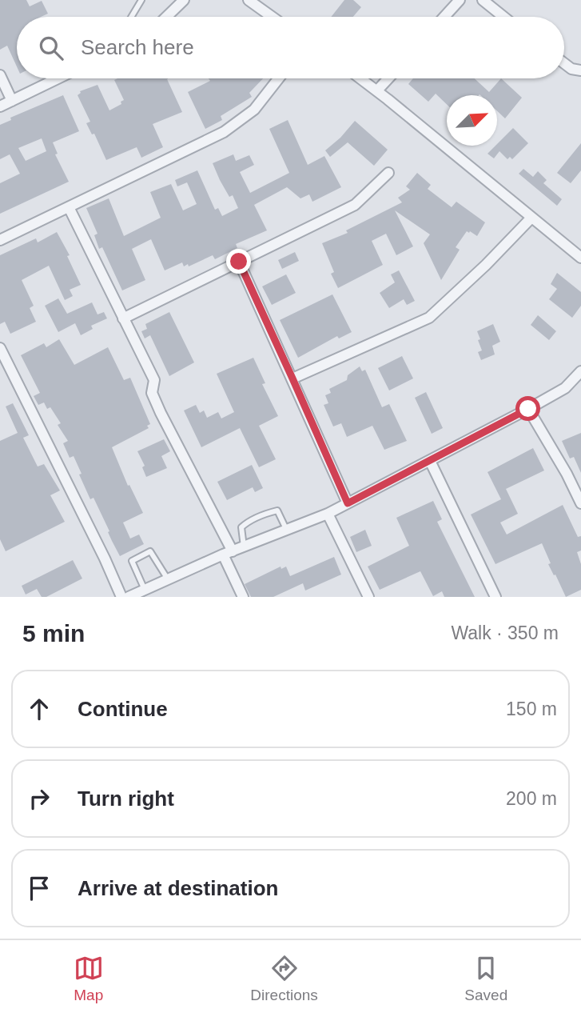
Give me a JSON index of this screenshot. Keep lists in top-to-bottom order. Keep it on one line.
{"north":"top right","page":{"search":"Search here","heading":["5 min","Walk · 350 m"],"list":[["Continue","150 m"],["Turn right","200 m"],"Arrive at destination"],"nav":["Map","Directions","Saved"]}}
